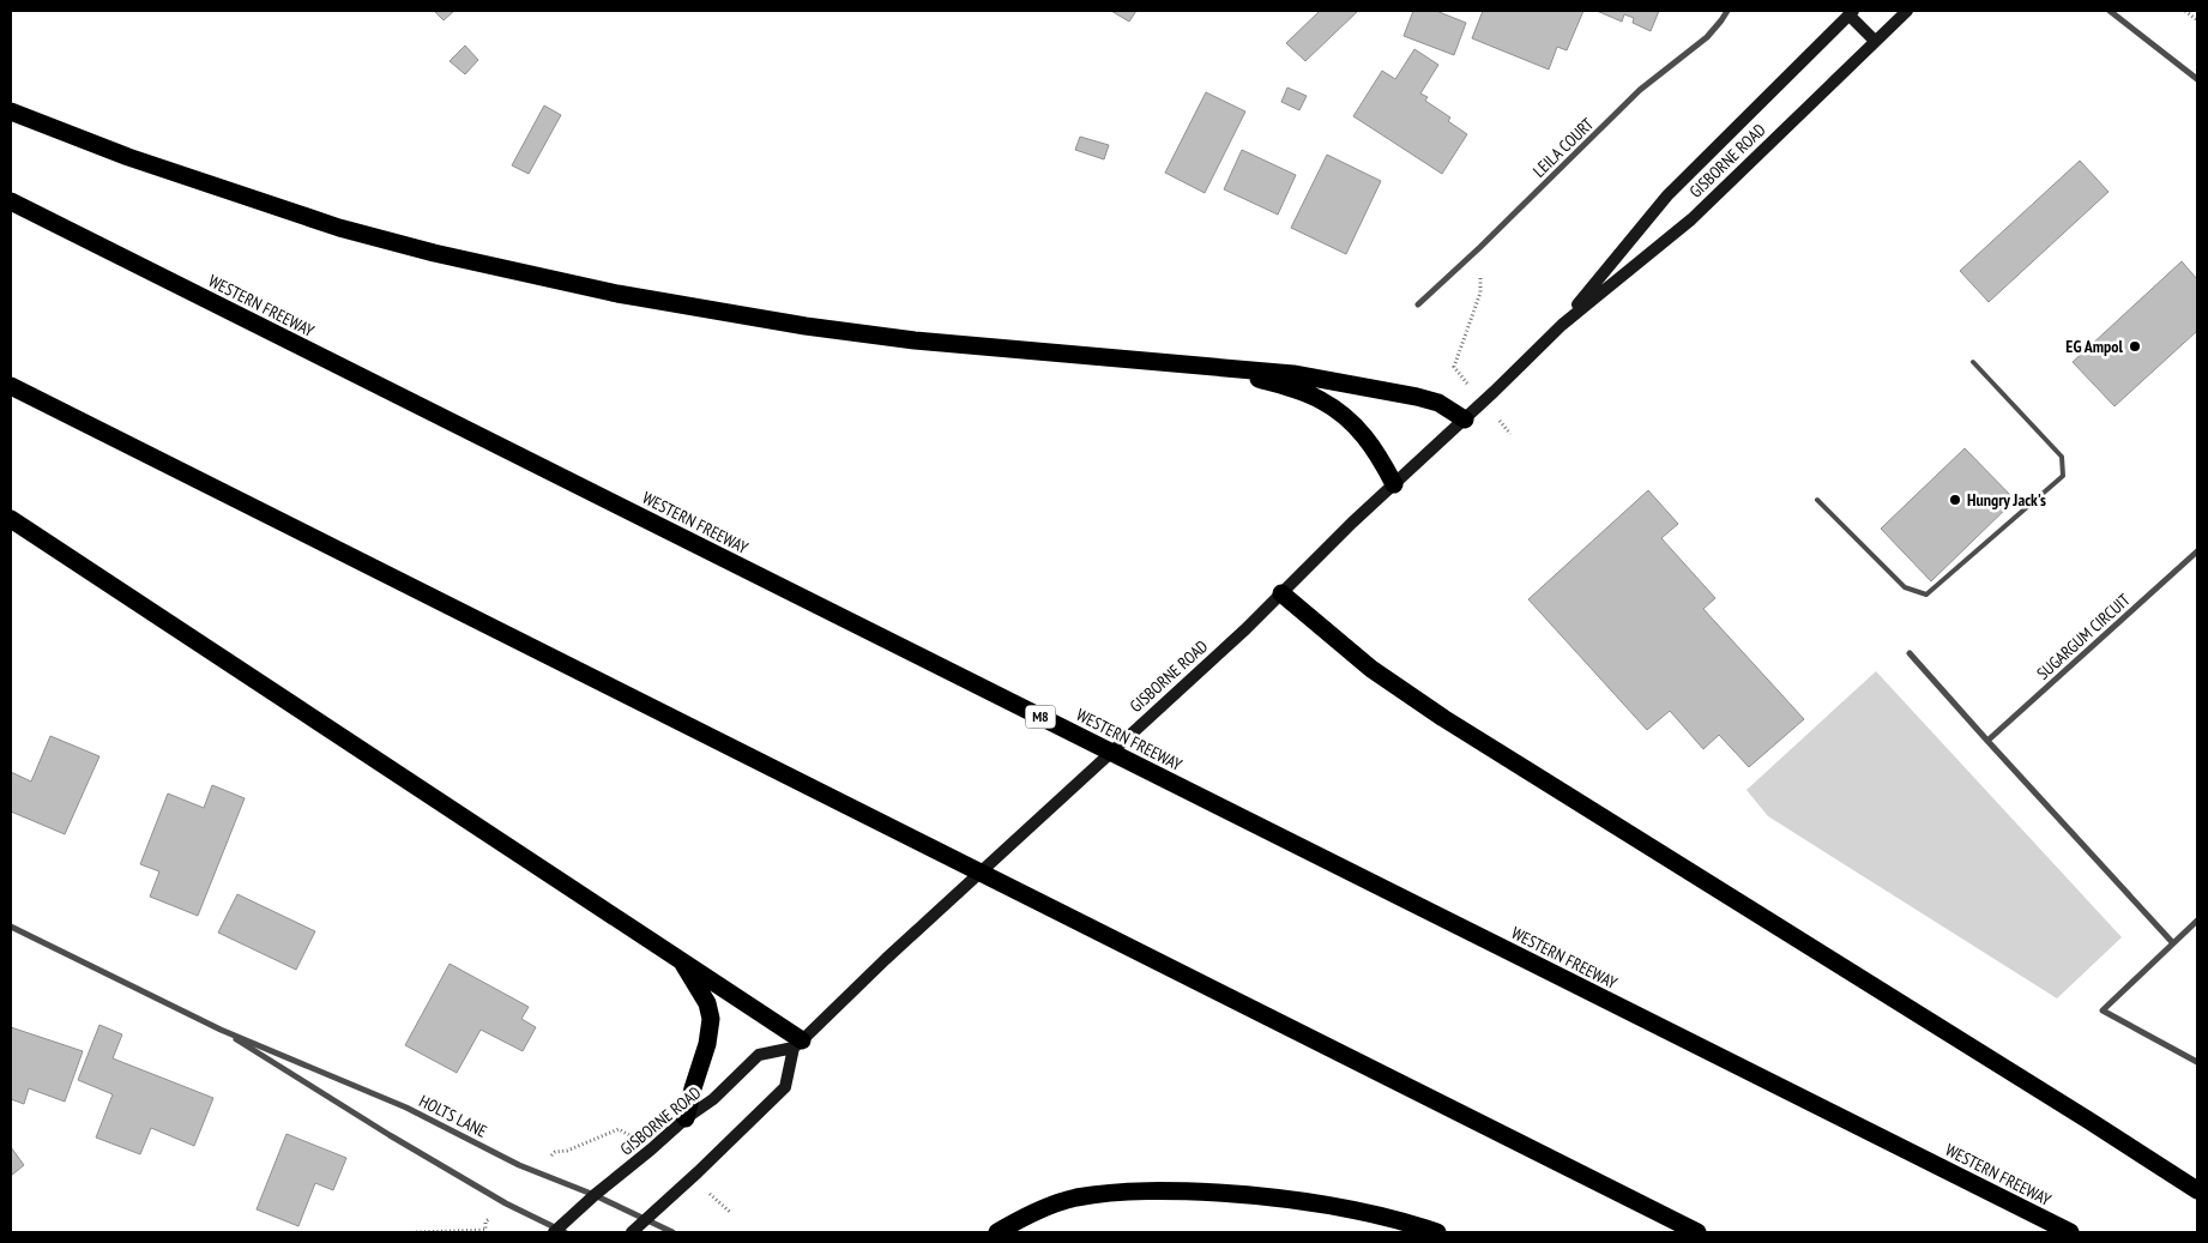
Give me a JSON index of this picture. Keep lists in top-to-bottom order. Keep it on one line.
{"streets":{"highway":["WESTERN FREEWAY","M8"],"main road":["GISBORNE ROAD"],"street":["LEILA COURT","SUGARGUM CIRCUIT","HOLTS LANE"]},"crossings":[["GISBORNE ROAD","HOLTS LANE"]],"places":["EG Ampol","Hungry Jack's"]}
